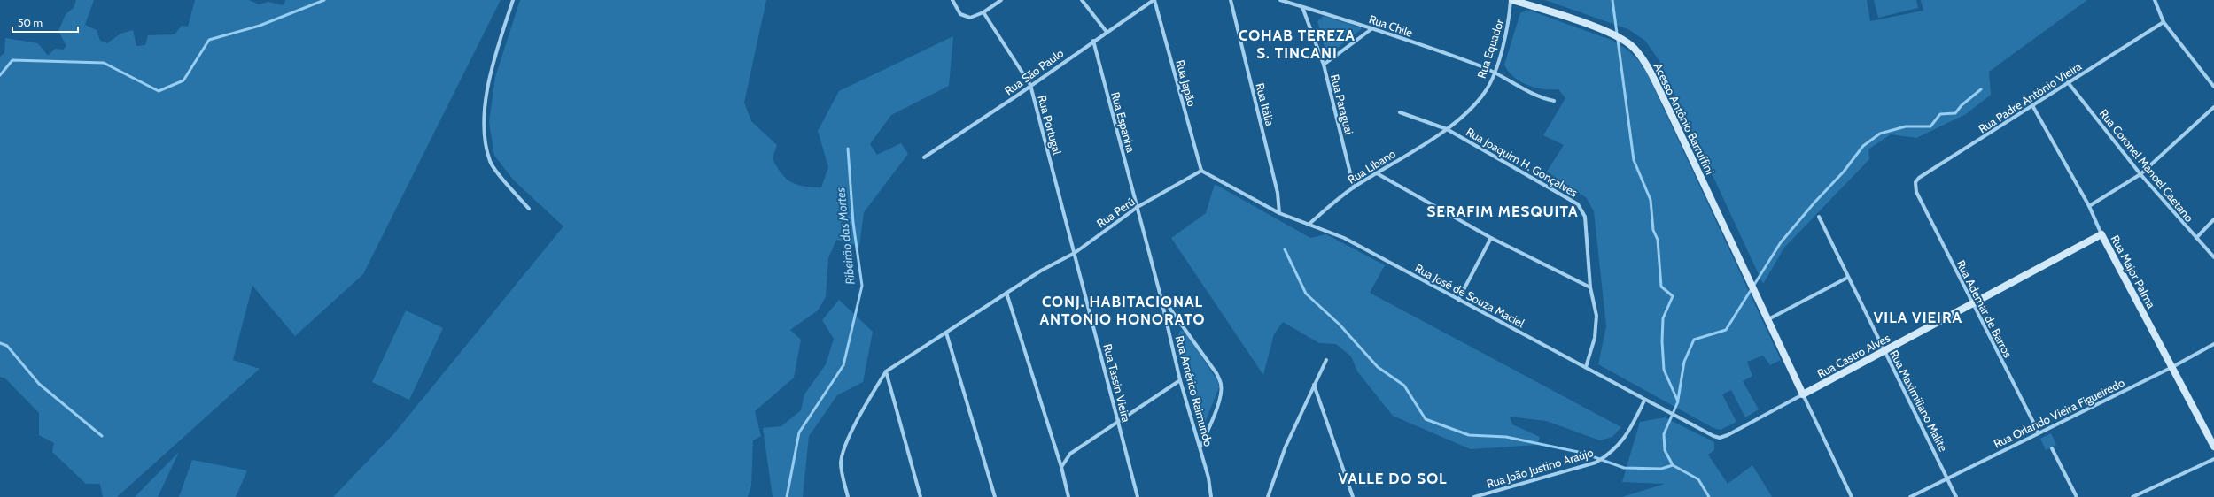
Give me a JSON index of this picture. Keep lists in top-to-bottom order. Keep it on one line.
{"streets":{"street":["Rua Chile","Rua Equador","Rua São Paulo","Rua Japão","Rua Padre Antônio Vieira","Rua Itália","Rua Paraguai","Acesso Antônio Barruffini","Rua Espanha","Rua Portugal","Rua Joaquim H. Gonçalves","Rua Coronel Manoel Caetano","Rua Líbano","Rua Perú","Rua Major Palma","Rua José de Souza Maciel","Rua Ademar de Barros","Rua Castro Alves","Rua Tassin Vieira","Rua Américo Raimundo","Rua Maximiliano Malite","Rua Orlando Vieira Figueiredo","Rua João Justino Araújo"]},"crossings":[["Rua Chile","Rua Equador"],["Rua Chile","Rua Paraguai"],["Rua Equador","Acesso Antônio Barruffini"],["Rua Equador","Rua Joaquim H. Gonçalves"],["Rua Equador","Rua Líbano"],["Rua São Paulo","Rua Japão"],["Rua São Paulo","Rua Espanha"],["Rua São Paulo","Rua Portugal"],["Rua Japão","Rua Perú"],["Rua Japão","Rua José de Souza Maciel"],["Rua Padre Antônio Vieira","Rua Coronel Manoel Caetano"],["Rua Padre Antônio Vieira","Rua Major Palma"],["Rua Padre Antônio Vieira","Rua Ademar de Barros"],["Rua Itália","Rua José de Souza Maciel"],["Rua Paraguai","Rua Líbano"],["Acesso Antônio Barruffini","Rua Castro Alves"],["Rua Espanha","Rua Perú"],["Rua Espanha","Rua Américo Raimundo"],["Rua Portugal","Rua Perú"],["Rua Portugal","Rua Tassin Vieira"],["Rua Joaquim H. Gonçalves","Rua Líbano"],["Rua Joaquim H. Gonçalves","Rua José de Souza Maciel"],["Rua Líbano","Rua José de Souza Maciel"],["Rua Perú","Rua José de Souza Maciel"],["Rua Perú","Rua Tassin Vieira"],["Rua Perú","Rua Américo Raimundo"],["Rua Major Palma","Rua Castro Alves"],["Rua Major Palma","Rua Orlando Vieira Figueiredo"],["Rua José de Souza Maciel","Rua Castro Alves"],["Rua José de Souza Maciel","Rua João Justino Araújo"],["Rua Ademar de Barros","Rua Castro Alves"],["Rua Ademar de Barros","Rua Orlando Vieira Figueiredo"],["Rua Castro Alves","Rua Maximiliano Malite"],["Rua Maximiliano Malite","Rua Orlando Vieira Figueiredo"]],"districts":["COHAB TEREZA S. TINCANI","SERAFIM MESQUITA","CONJ. HABITACIONAL ANTONIO HONORATO","VILA VIEIRA","VALLE DO SOL"],"water":["Ribeirão das Mortes"],"scale_bar":"50 m"}
